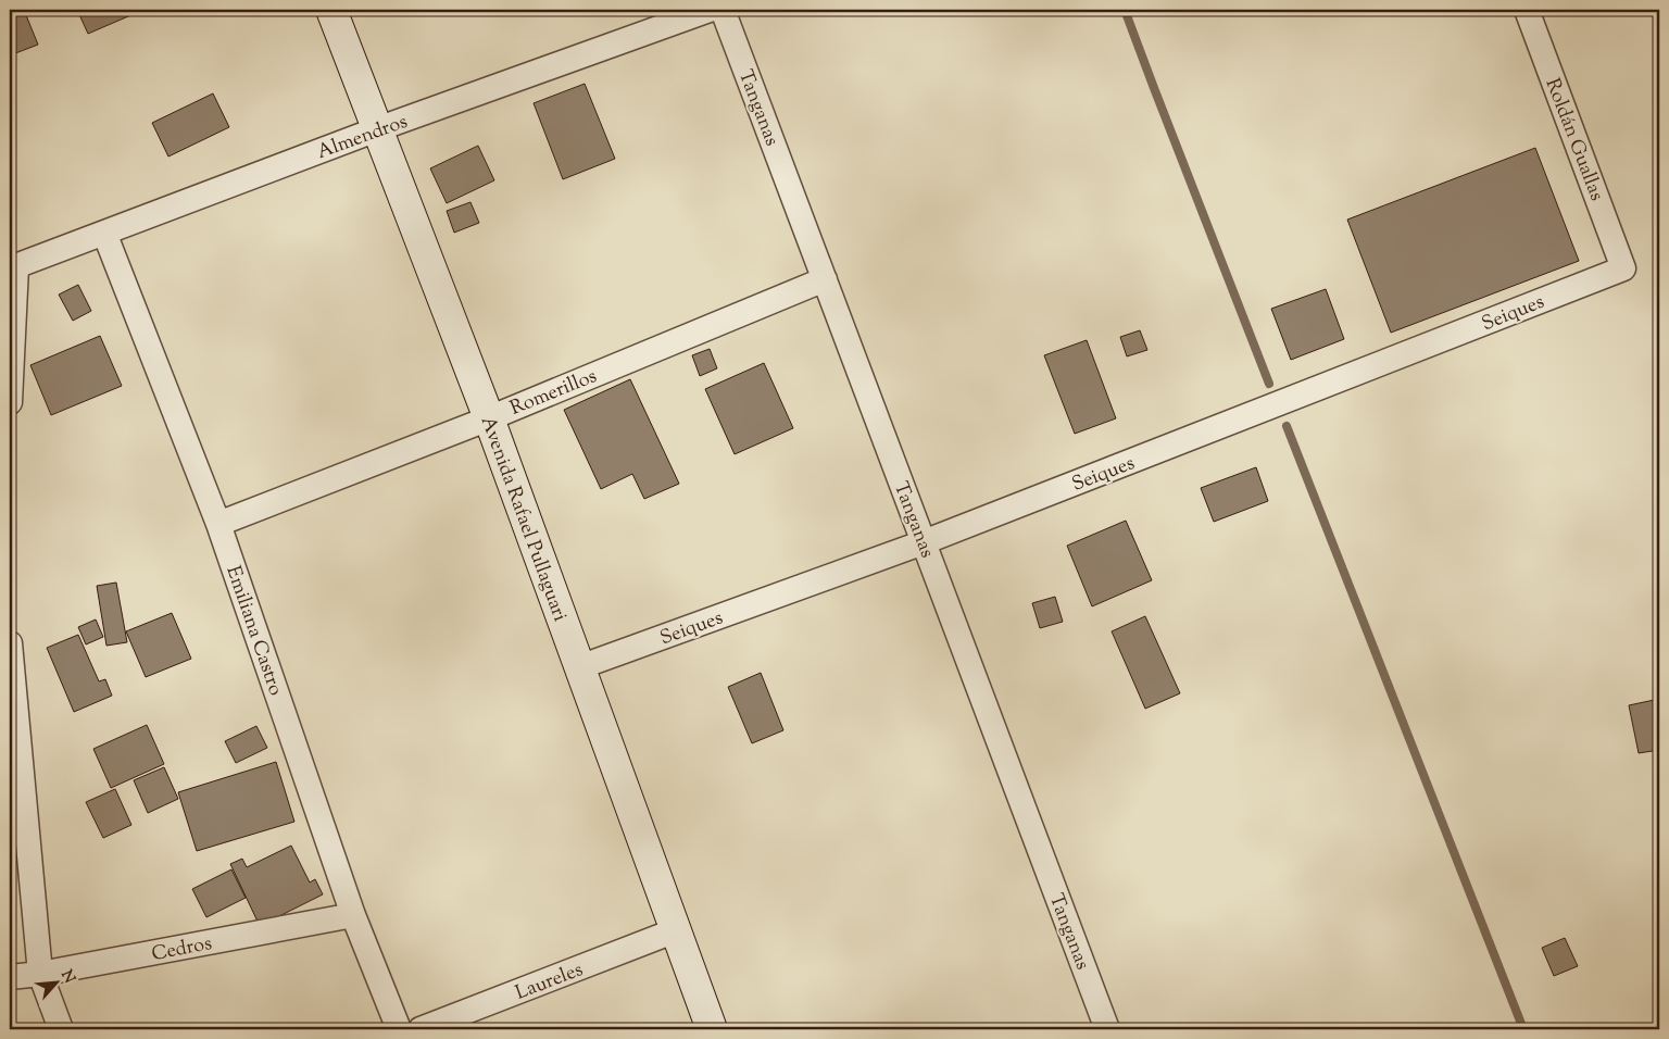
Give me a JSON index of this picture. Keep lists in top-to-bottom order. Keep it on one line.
{"streets":{"street":["Tanganas","Almendros","Roldán Guallas","Seiques","Romerillos","Avenida Rafael Pullaguari","Emiliana Castro","Cedros","Laureles"]},"crossings":[["Tanganas","Seiques"],["Tanganas","Romerillos"],["Almendros","Avenida Rafael Pullaguari"],["Almendros","Emiliana Castro"],["Roldán Guallas","Seiques"],["Seiques","Avenida Rafael Pullaguari"],["Romerillos","Avenida Rafael Pullaguari"],["Romerillos","Emiliana Castro"],["Avenida Rafael Pullaguari","Laureles"],["Emiliana Castro","Cedros"]],"north":"top right"}
